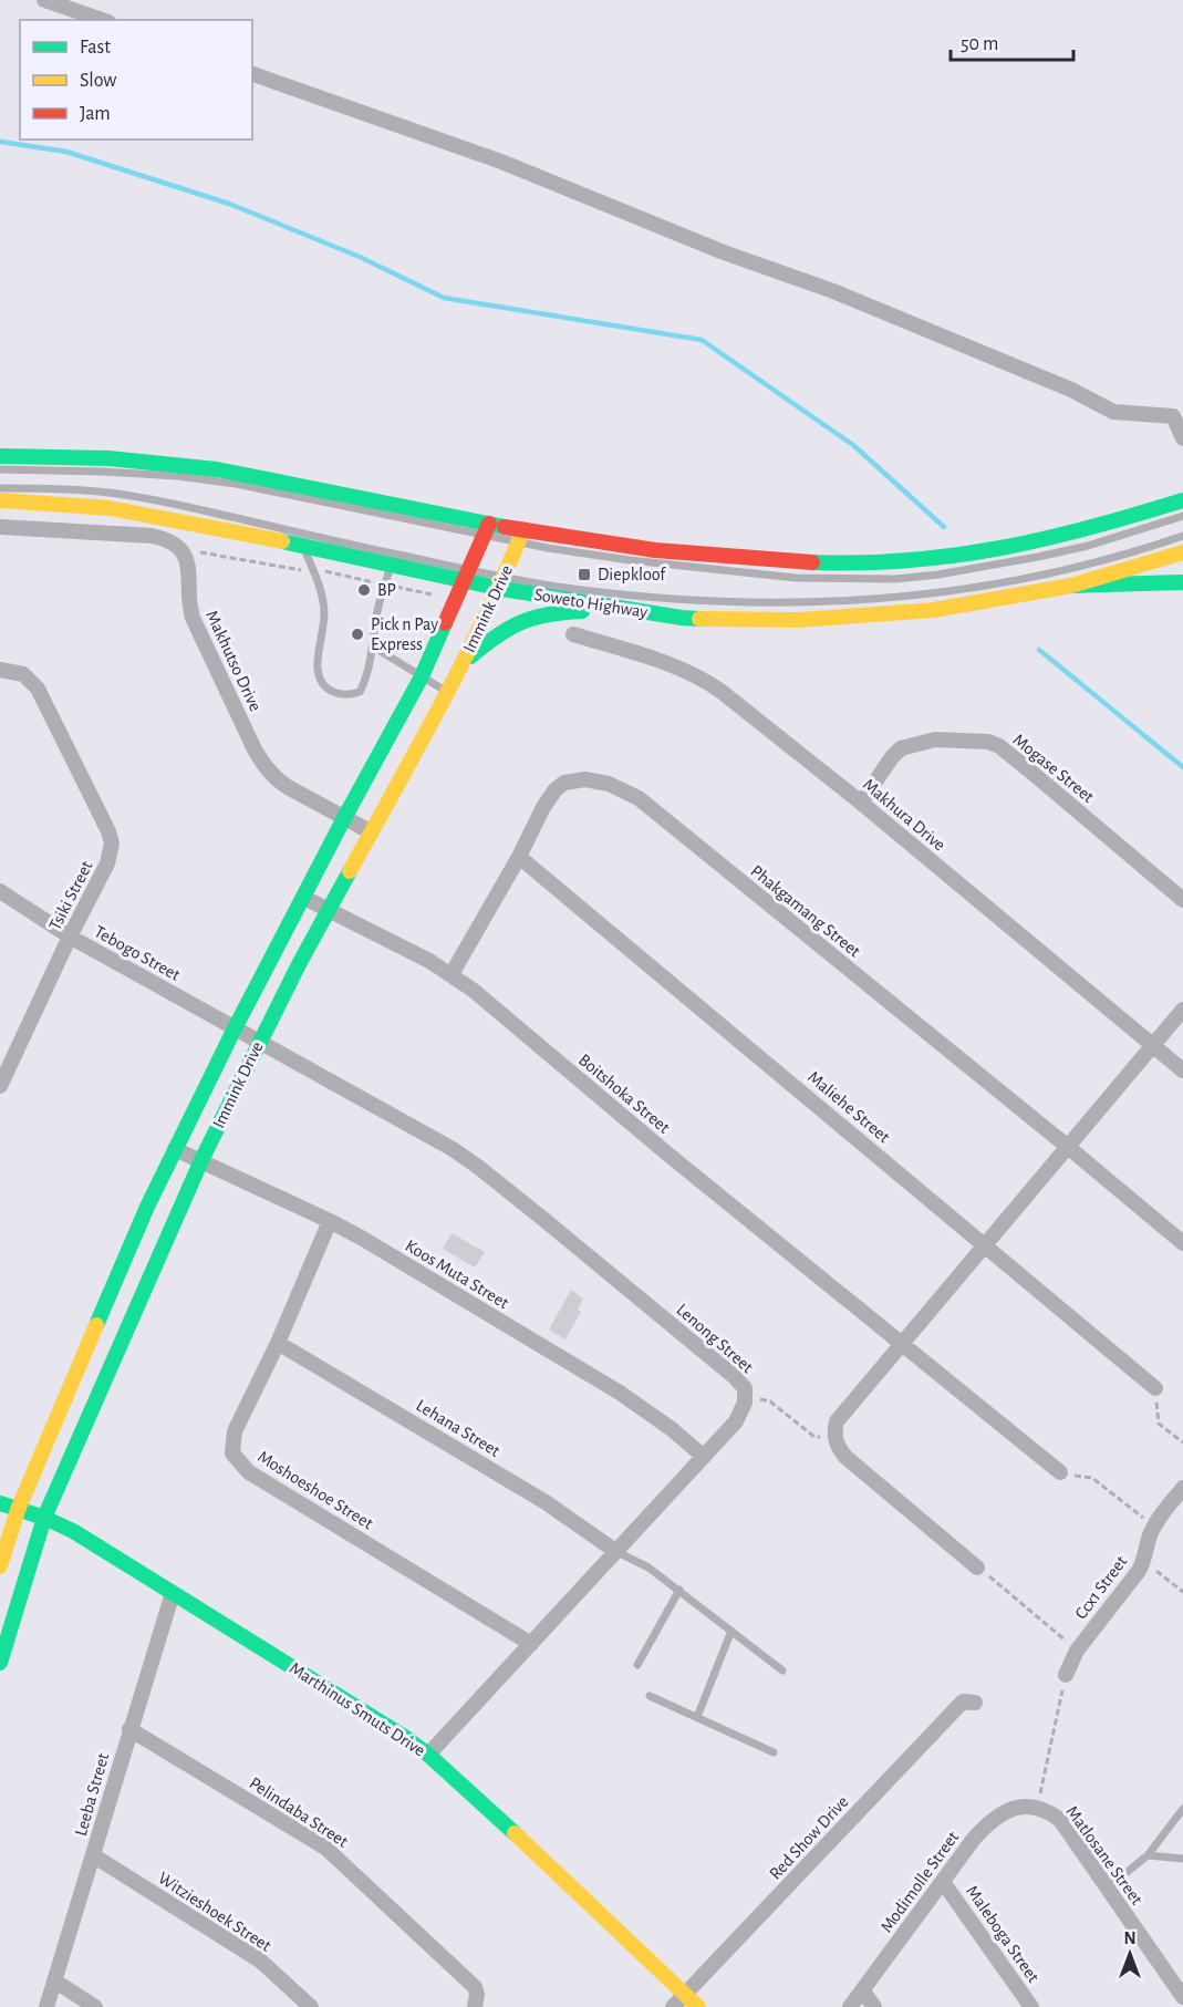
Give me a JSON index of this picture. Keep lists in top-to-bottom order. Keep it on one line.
{"streets":{"main road":["Soweto Highway","Immink Drive","Marthinus Smuts Drive"],"street":["Makhutso Drive","Mogase Street","Makhura Drive","Tsiki Street","Phakgamang Street","Tebogo Street","Boitshoka Street","Maliehe Street","Koos Muta Street","Lenong Street","Lehana Street","Moshoeshoe Street","Ccx1 Street","Leeba Street","Pelindaba Street","Red Show Drive","Matlosane Street","Modimolle Street","Witzieshoek Street","Maleboga Street"]},"crossings":[["Soweto Highway","Immink Drive"],["Immink Drive","Makhutso Drive"],["Immink Drive","Tebogo Street"],["Immink Drive","Boitshoka Street"],["Immink Drive","Koos Muta Street"],["Immink Drive","Lenong Street"],["Immink Drive","Marthinus Smuts Drive"],["Mogase Street","Makhura Drive"],["Tsiki Street","Tebogo Street"],["Phakgamang Street","Boitshoka Street"],["Phakgamang Street","Maliehe Street"],["Tebogo Street","Lenong Street"],["Koos Muta Street","Lenong Street"],["Koos Muta Street","Moshoeshoe Street"],["Lenong Street","Lehana Street"],["Lenong Street","Moshoeshoe Street"],["Lenong Street","Marthinus Smuts Drive"],["Lehana Street","Moshoeshoe Street"],["Marthinus Smuts Drive","Leeba Street"],["Marthinus Smuts Drive","Red Show Drive"],["Leeba Street","Pelindaba Street"],["Leeba Street","Witzieshoek Street"],["Matlosane Street","Modimolle Street"],["Modimolle Street","Maleboga Street"]],"places":{"transit":["Diepkloof"],"other":["BP","Pick n Pay Express"]},"legend":["Fast","Slow","Jam"],"scale_bar":"50 m","north":"top"}
